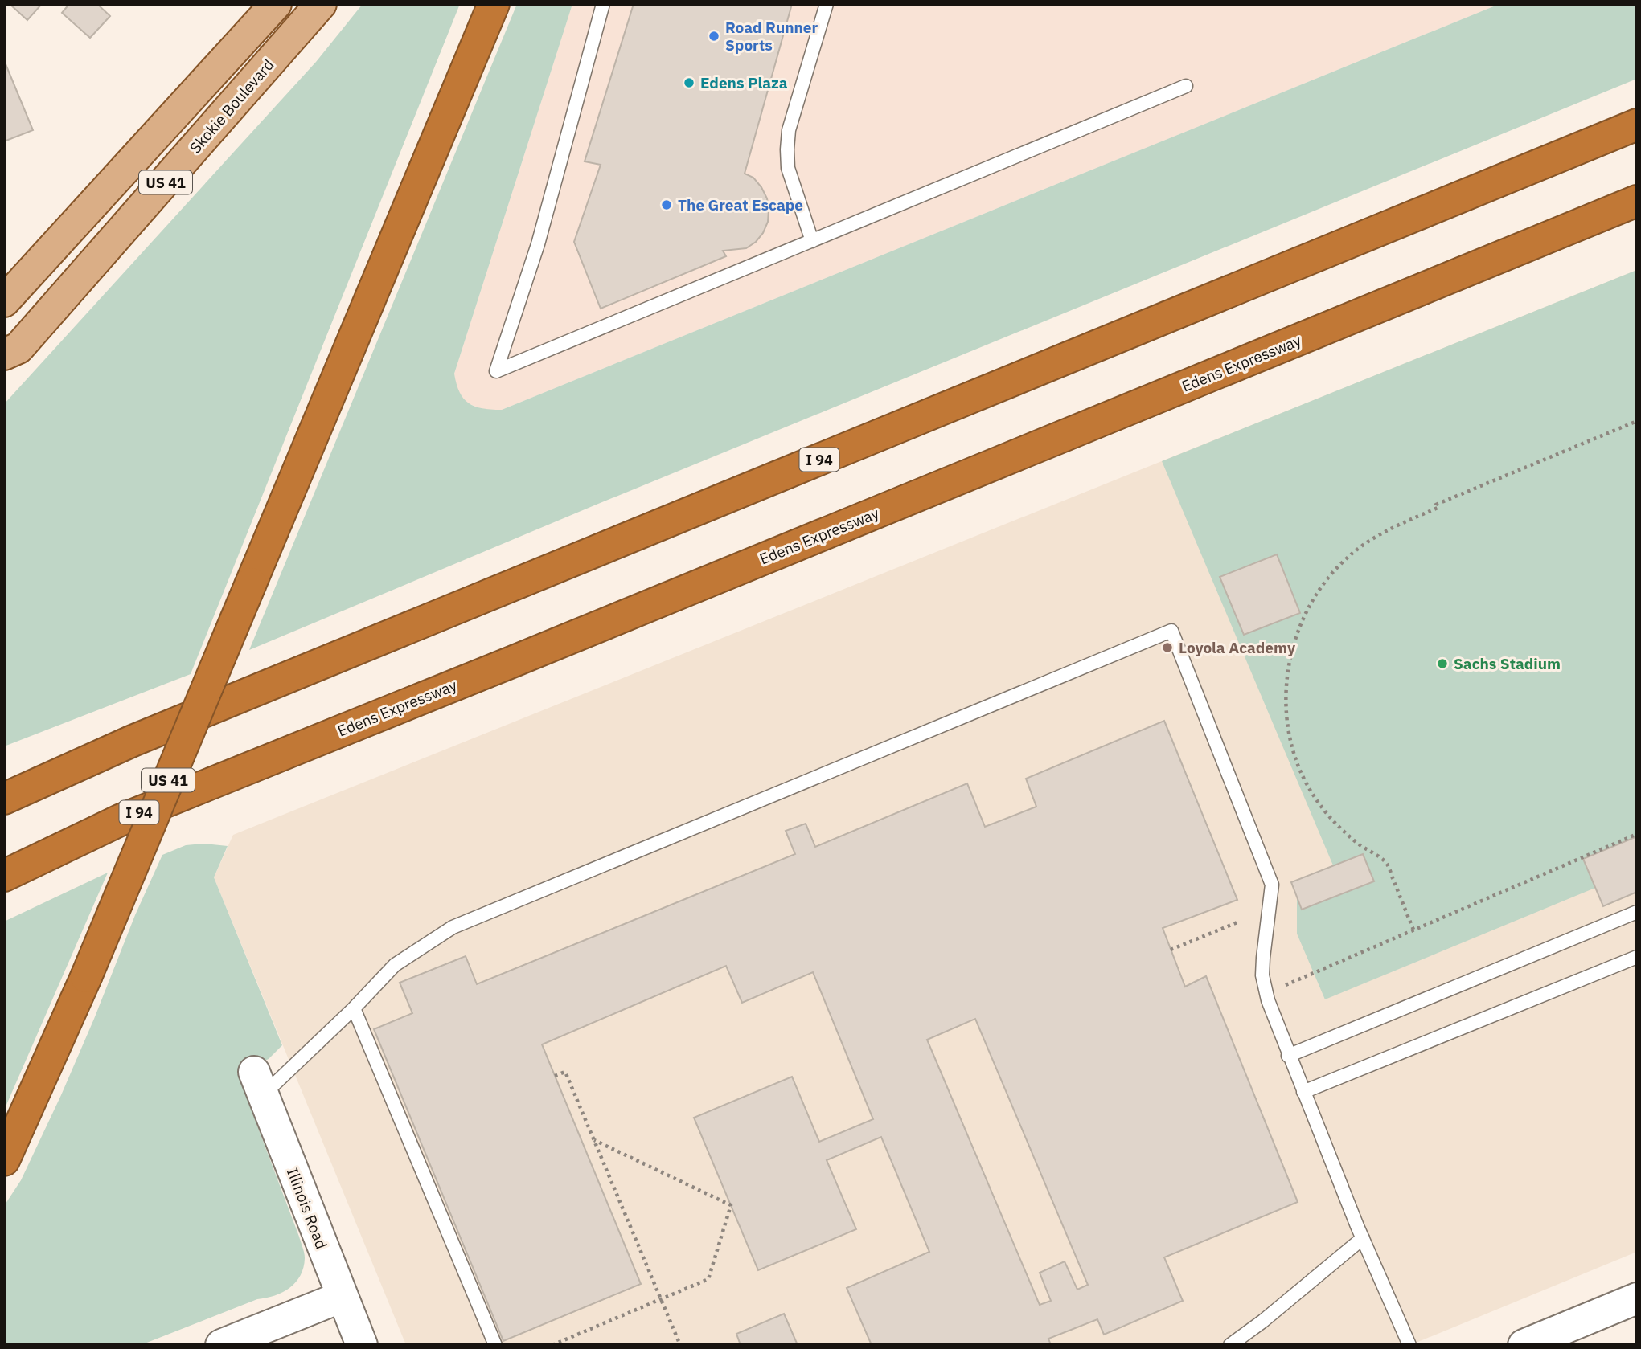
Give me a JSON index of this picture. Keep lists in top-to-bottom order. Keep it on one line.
{"streets":{"highway":["US 41","Edens Expressway","I 94"],"main road":["Skokie Boulevard"],"street":["Illinois Road"]},"places":["Road Runner Sports","Edens Plaza","The Great Escape","Loyola Academy","Sachs Stadium"]}
